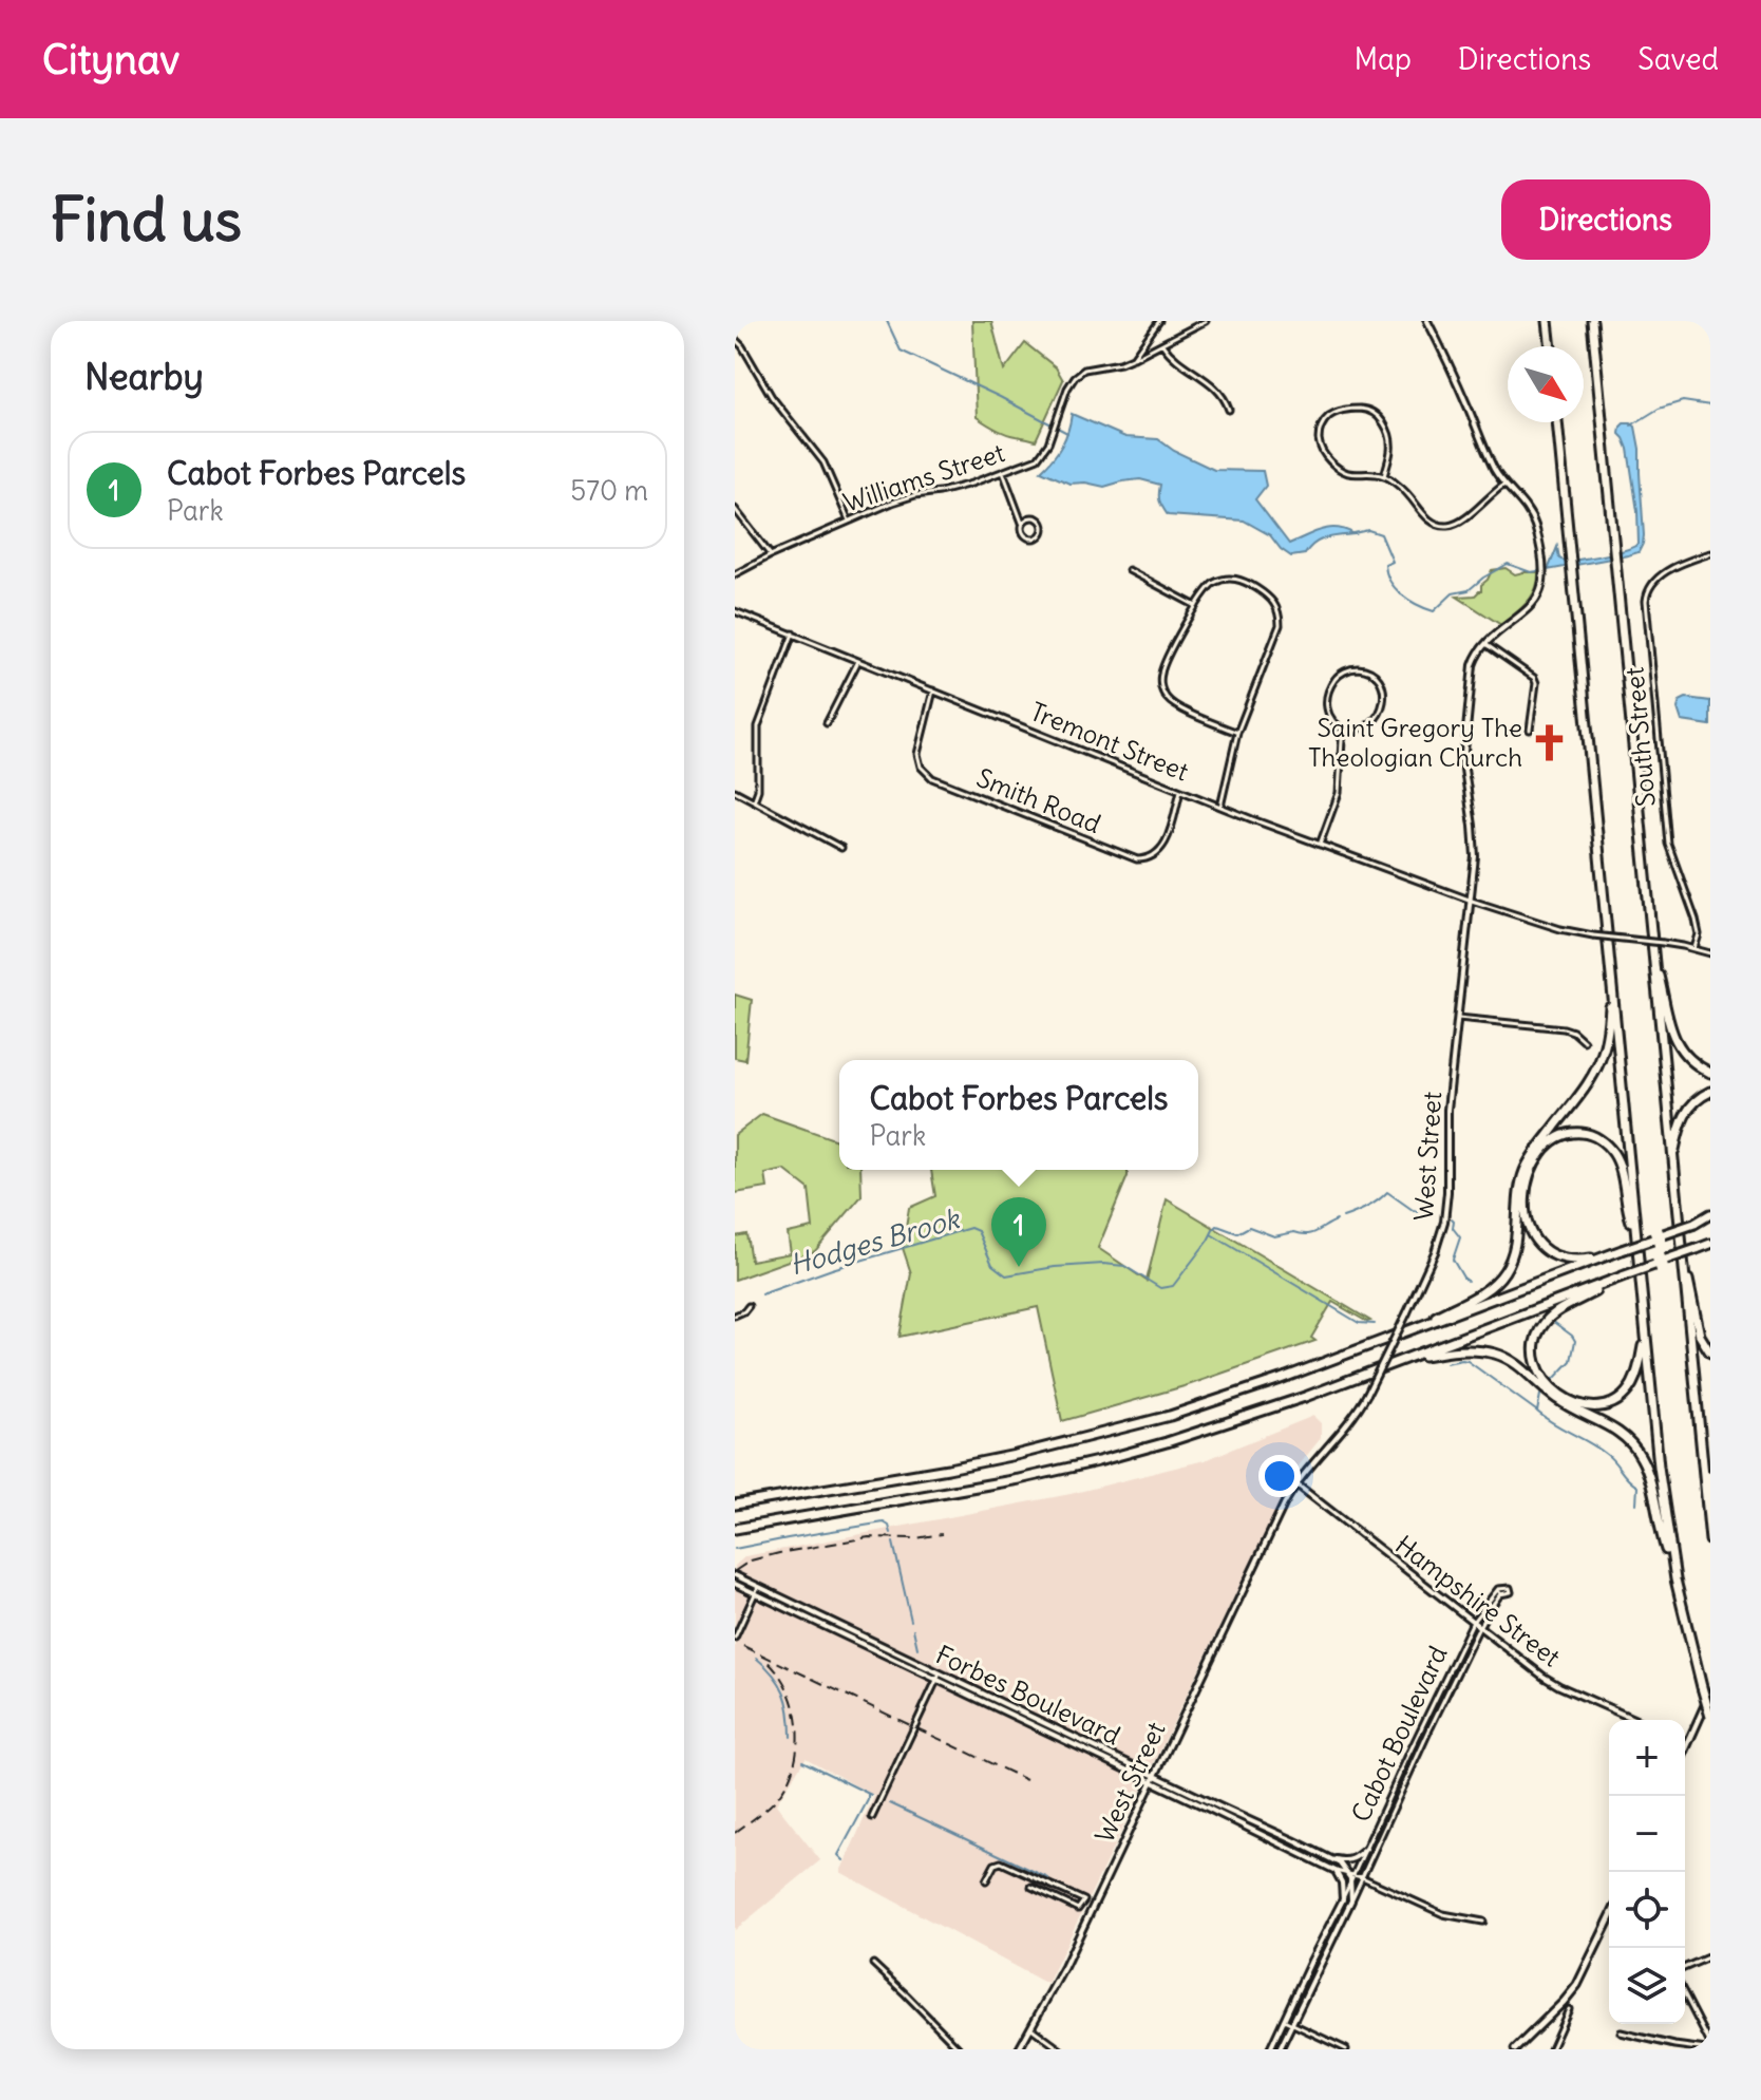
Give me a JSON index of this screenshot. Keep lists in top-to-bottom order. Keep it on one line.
{"streets":{"street":["Williams Street","South Street","Tremont Street","Smith Road","West Street","Hampshire Street","Forbes Boulevard","Cabot Boulevard"]},"crossings":[["South Street","Tremont Street"],["Tremont Street","Smith Road"],["Tremont Street","West Street"],["West Street","Hampshire Street"],["West Street","Forbes Boulevard"],["Hampshire Street","Cabot Boulevard"],["Forbes Boulevard","Cabot Boulevard"]],"water":["Hodges Brook"],"places":{"church":["Saint Gregory The Theologian Church"]},"north":"bottom right","page":{"header":"Citynav","nav":["Map","Directions","Saved"],"buttons":"Directions","title":"Find us","heading":"Nearby","list":[{"mark":"1","name":"Cabot Forbes Parcels","note":"Park","value":"570 m"}],"popup":["Cabot Forbes Parcels","Park"],"pins":"1","map_buttons":["+","−"]}}
